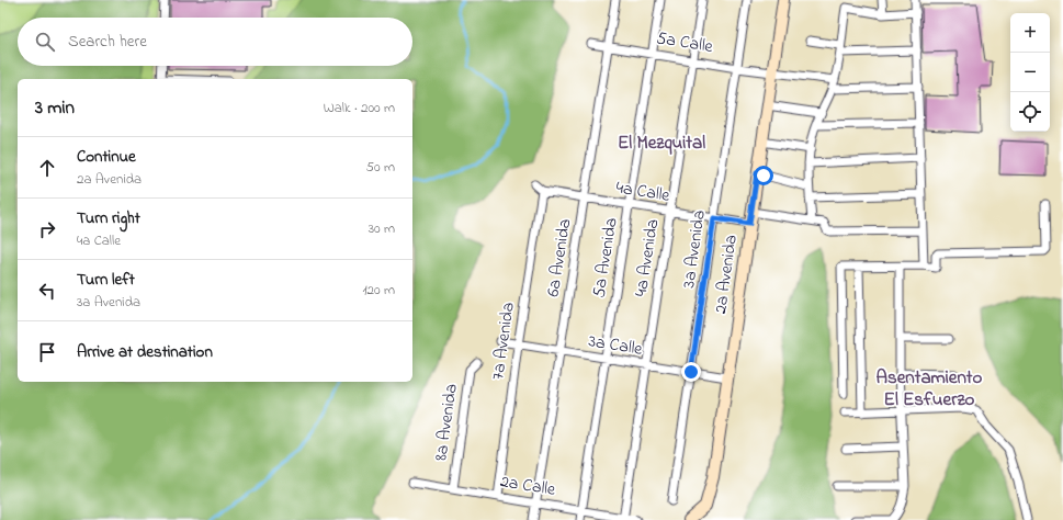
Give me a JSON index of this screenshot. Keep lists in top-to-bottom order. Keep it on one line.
{"streets":{"main road":["2a Avenida"],"street":["5a Calle","4a Calle","3a Avenida","6a Avenida","5a Avenida","4a Avenida","7a Avenida","3a Calle","8a Avenida","2a Calle"]},"crossings":[["5a Calle","3a Avenida"],["5a Calle","6a Avenida"],["5a Calle","5a Avenida"],["5a Calle","4a Avenida"],["5a Calle","2a Avenida"],["4a Calle","3a Avenida"],["4a Calle","6a Avenida"],["4a Calle","5a Avenida"],["4a Calle","4a Avenida"],["4a Calle","2a Avenida"],["4a Calle","7a Avenida"],["3a Avenida","3a Calle"],["6a Avenida","3a Calle"],["6a Avenida","2a Calle"],["5a Avenida","3a Calle"],["5a Avenida","2a Calle"],["4a Avenida","3a Calle"],["4a Avenida","2a Calle"],["2a Avenida","3a Calle"],["7a Avenida","3a Calle"],["7a Avenida","2a Calle"],["8a Avenida","2a Calle"]],"districts":["El Mezquital","Asentamiento El Esfuerzo"],"page":{"map_buttons":["+","−"],"search":"Search here","heading":["3 min","Walk · 200 m"],"list":[["Continue","2a Avenida","50 m"],["Turn right","4a Calle","30 m"],["Turn left","3a Avenida","120 m"],"Arrive at destination"]}}
